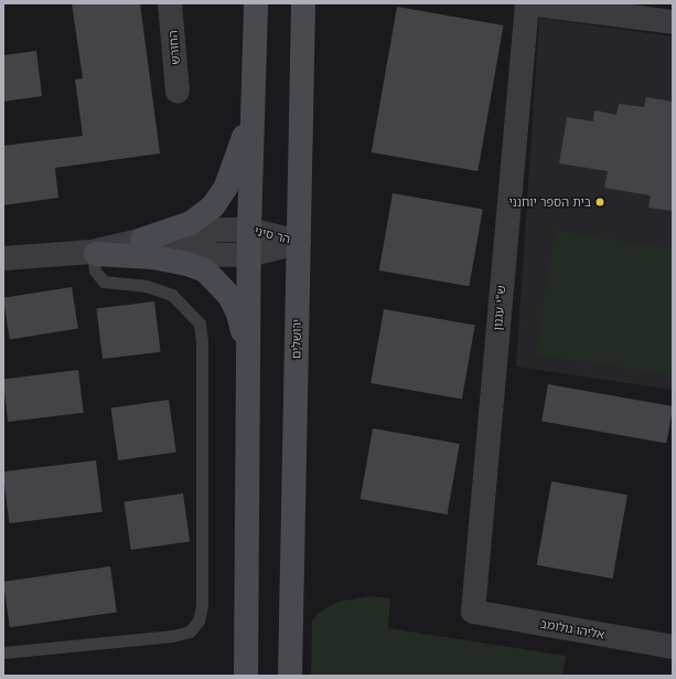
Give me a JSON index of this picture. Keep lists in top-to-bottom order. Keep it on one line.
{"streets":{"main road":["ירושלים"],"street":["החורש","הר סיני","ש\"י עגנון","אליהו גולומב"]},"crossings":[["הר סיני","ירושלים"],["ש\"י עגנון","אליהו גולומב"]],"places":["בית הספר יוחנני"]}
